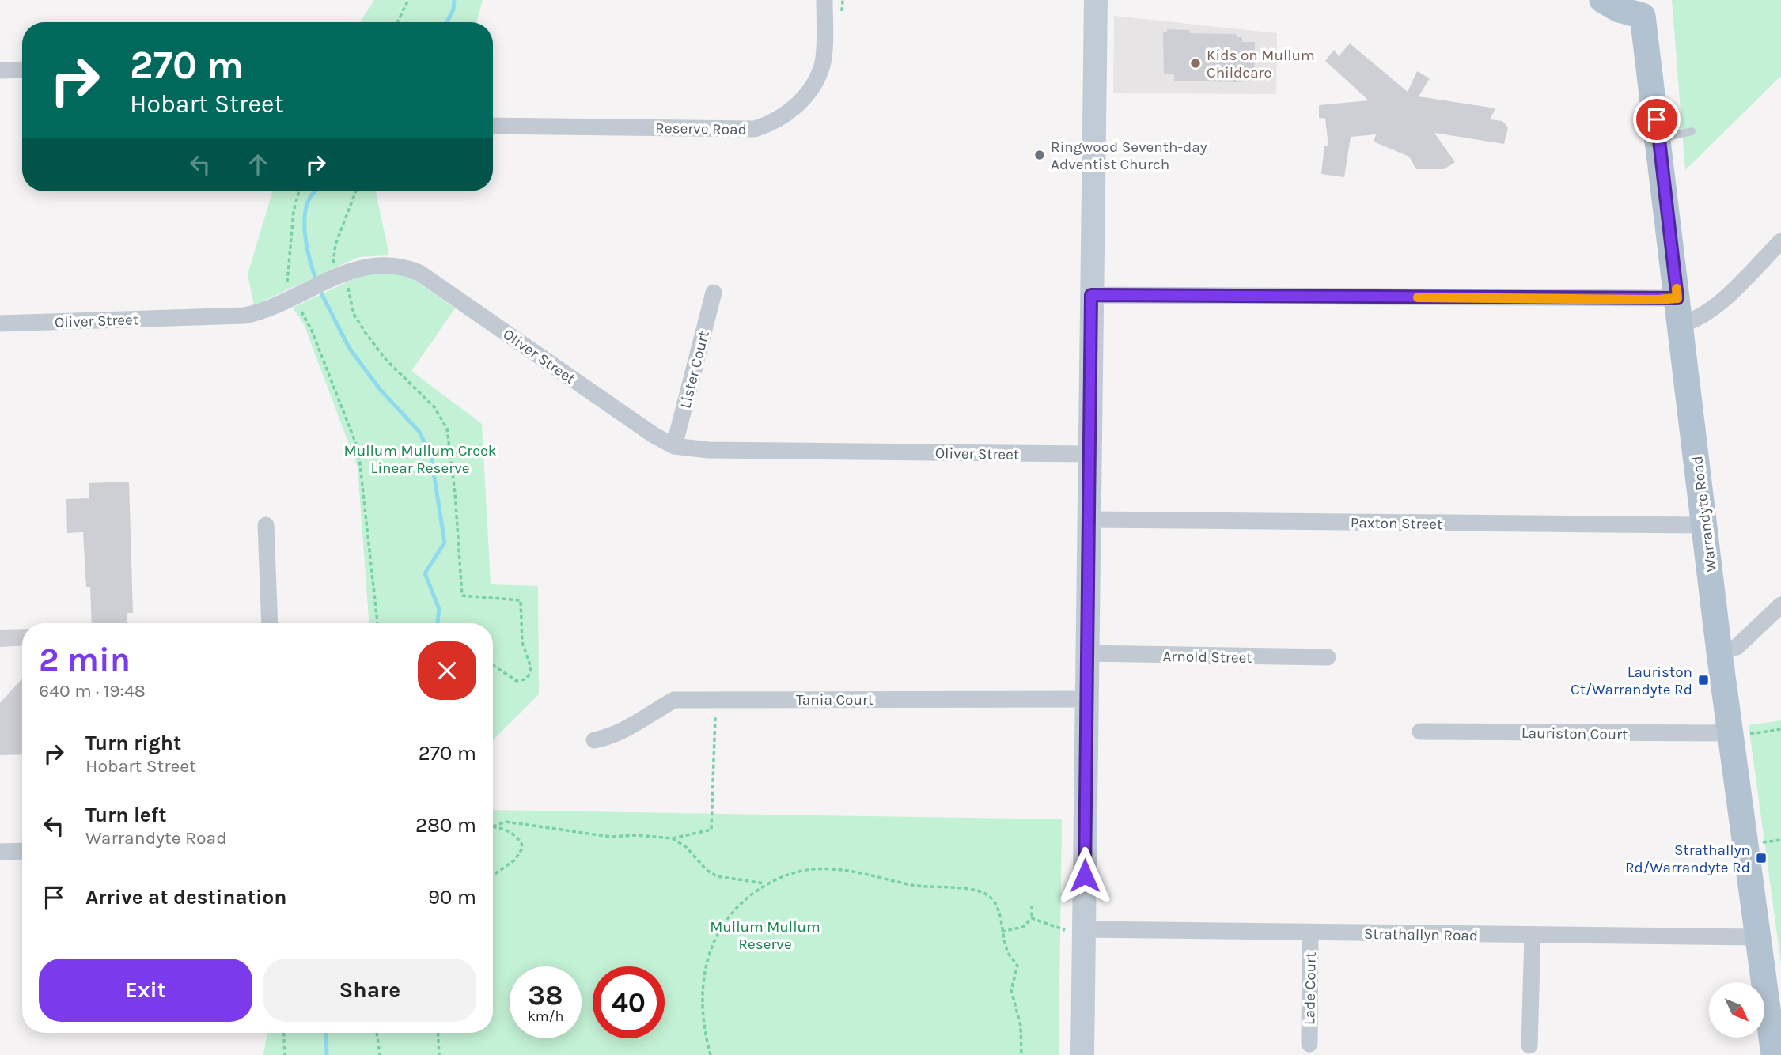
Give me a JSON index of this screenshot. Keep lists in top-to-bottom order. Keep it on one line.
{"streets":{"main road":["Warrandyte Road"],"street":["Reserve Road","Oliver Street","Lister Court","Paxton Street","Arnold Street","Tania Court","Lauriston Court","Strathallyn Road","Lade Court"]},"crossings":[["Oliver Street","Lister Court"],["Warrandyte Road","Paxton Street"],["Warrandyte Road","Lauriston Court"],["Warrandyte Road","Strathallyn Road"],["Strathallyn Road","Lade Court"]],"parks":["Mullum Mullum Creek Linear Reserve","Mullum Mullum Reserve"],"places":{"other":["Kids on Mullum Childcare","Ringwood Seventh-day Adventist Church"],"transit":["Lauriston Ct/Warrandyte Rd","Strathallyn Rd/Warrandyte Rd"]},"north":"bottom right","page":{"turn":["270 m","Hobart Street"],"heading":["2 min","640 m · 19:48"],"list":[{"name":"Turn right","note":"Hobart Street","value":"270 m"},{"name":"Turn left","note":"Warrandyte Road","value":"280 m"},{"name":"Arrive at destination","value":"90 m"}],"buttons":["Exit","Share"],"speed":"38 km/h","limit":"40"}}
